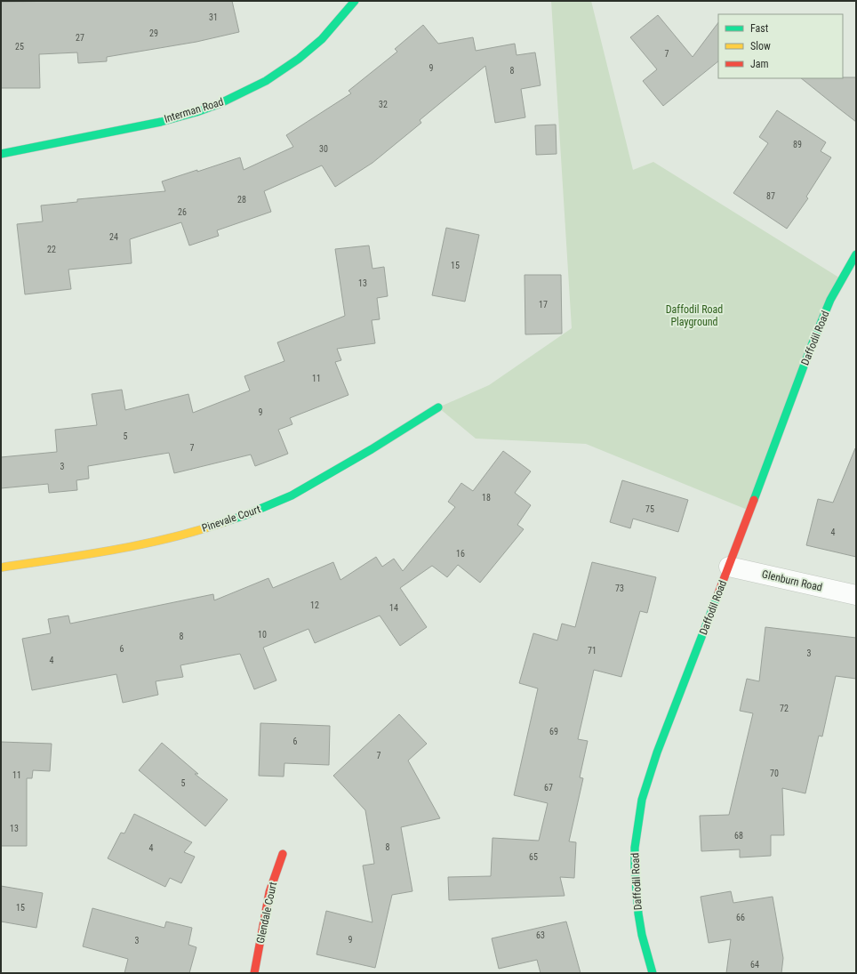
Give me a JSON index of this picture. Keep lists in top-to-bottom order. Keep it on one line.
{"streets":{"street":["Interman Road","Daffodil Road","Pinevale Court","Glenburn Road","Glendale Court"]},"crossings":[["Daffodil Road","Glenburn Road"]],"parks":["Daffodil Road Playground"],"house_numbers":["31","29","27","25","7","9","8","32","89","30","87","28","26","24","22","15","13","17","11","9","5","7","3","18","75","4","16","73","12","14","10","8","6","71","3","4","72","69","6","7","70","11","5","67","13","68","8","4","65","15","66","63","9","3","64"],"legend":["Fast","Slow","Jam"]}
